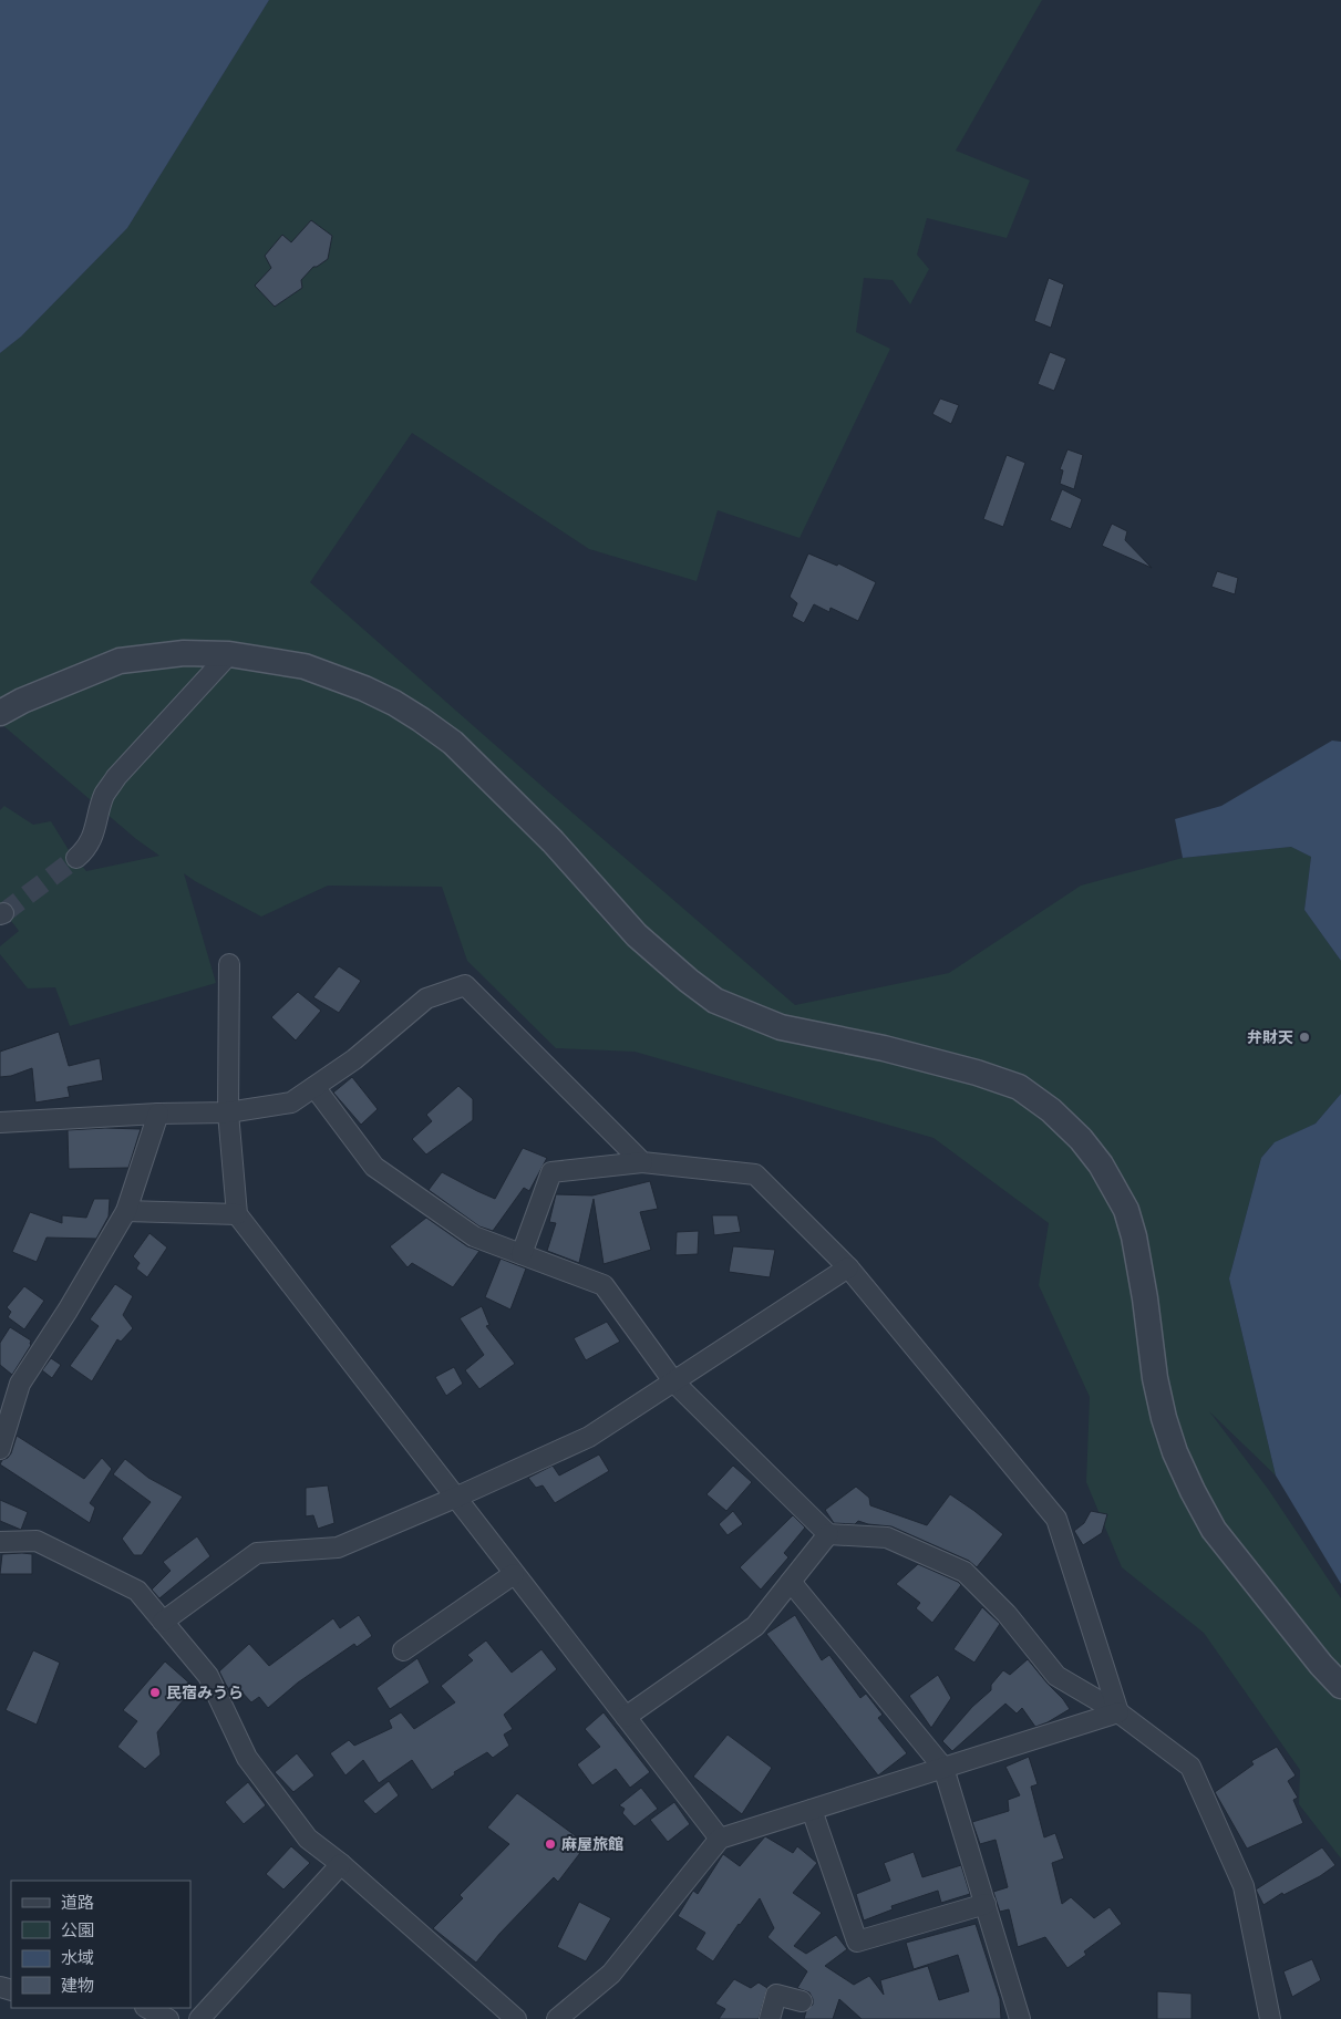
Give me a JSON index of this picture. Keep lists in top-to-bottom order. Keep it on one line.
{"places":["弁財天","民宿みうら","麻屋旅館"],"legend":["道路","公園","水域","建物"]}
